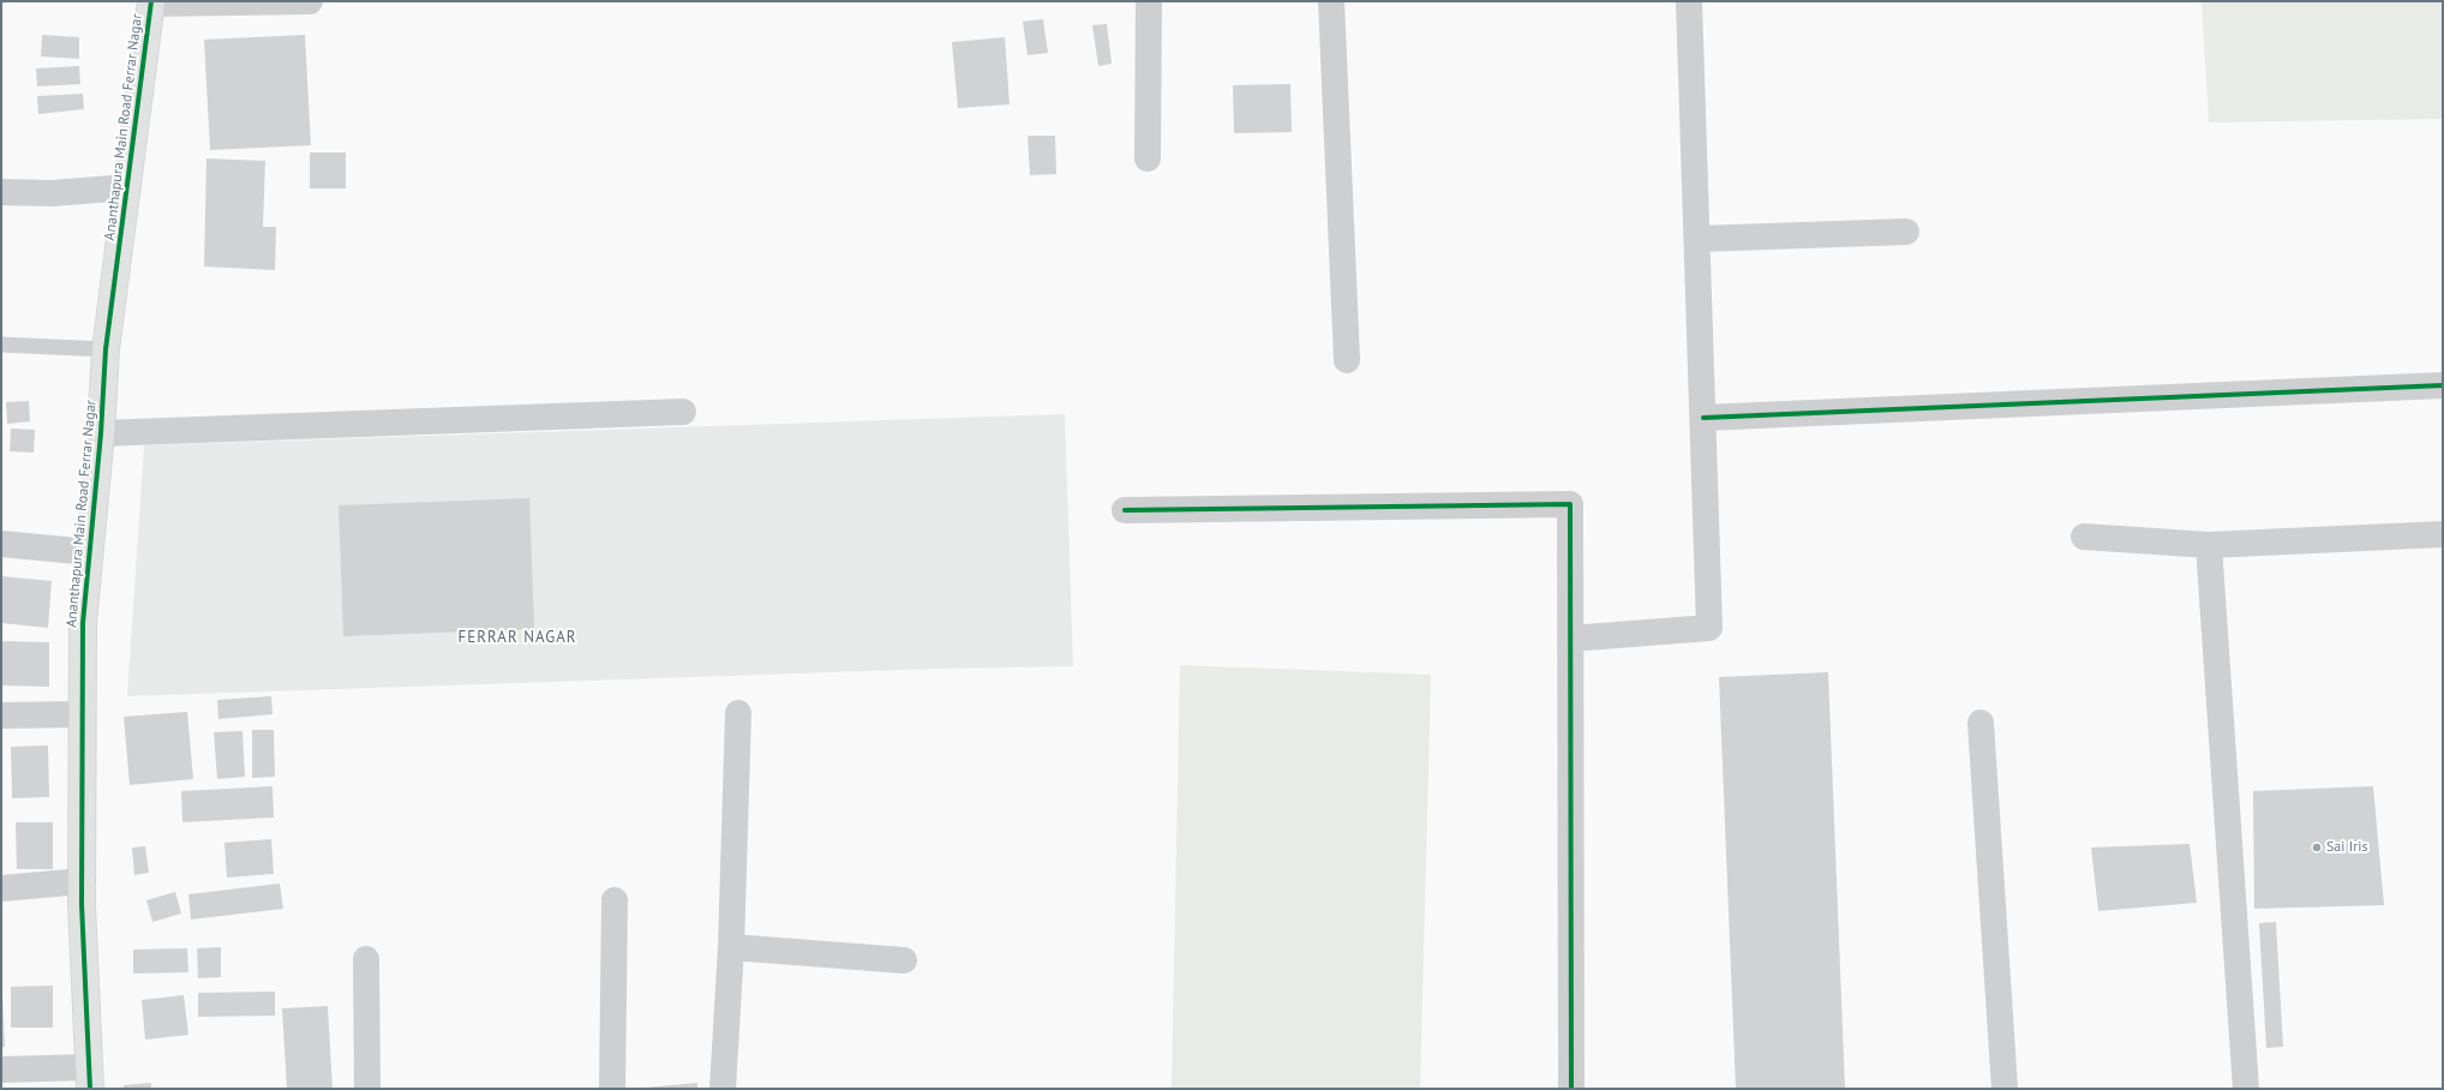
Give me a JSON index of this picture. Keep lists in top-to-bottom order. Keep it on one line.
{"streets":{"street":["Ananthapura Main Road Ferrar Nagar"]},"districts":["FERRAR NAGAR"],"places":["Sai Iris"]}
